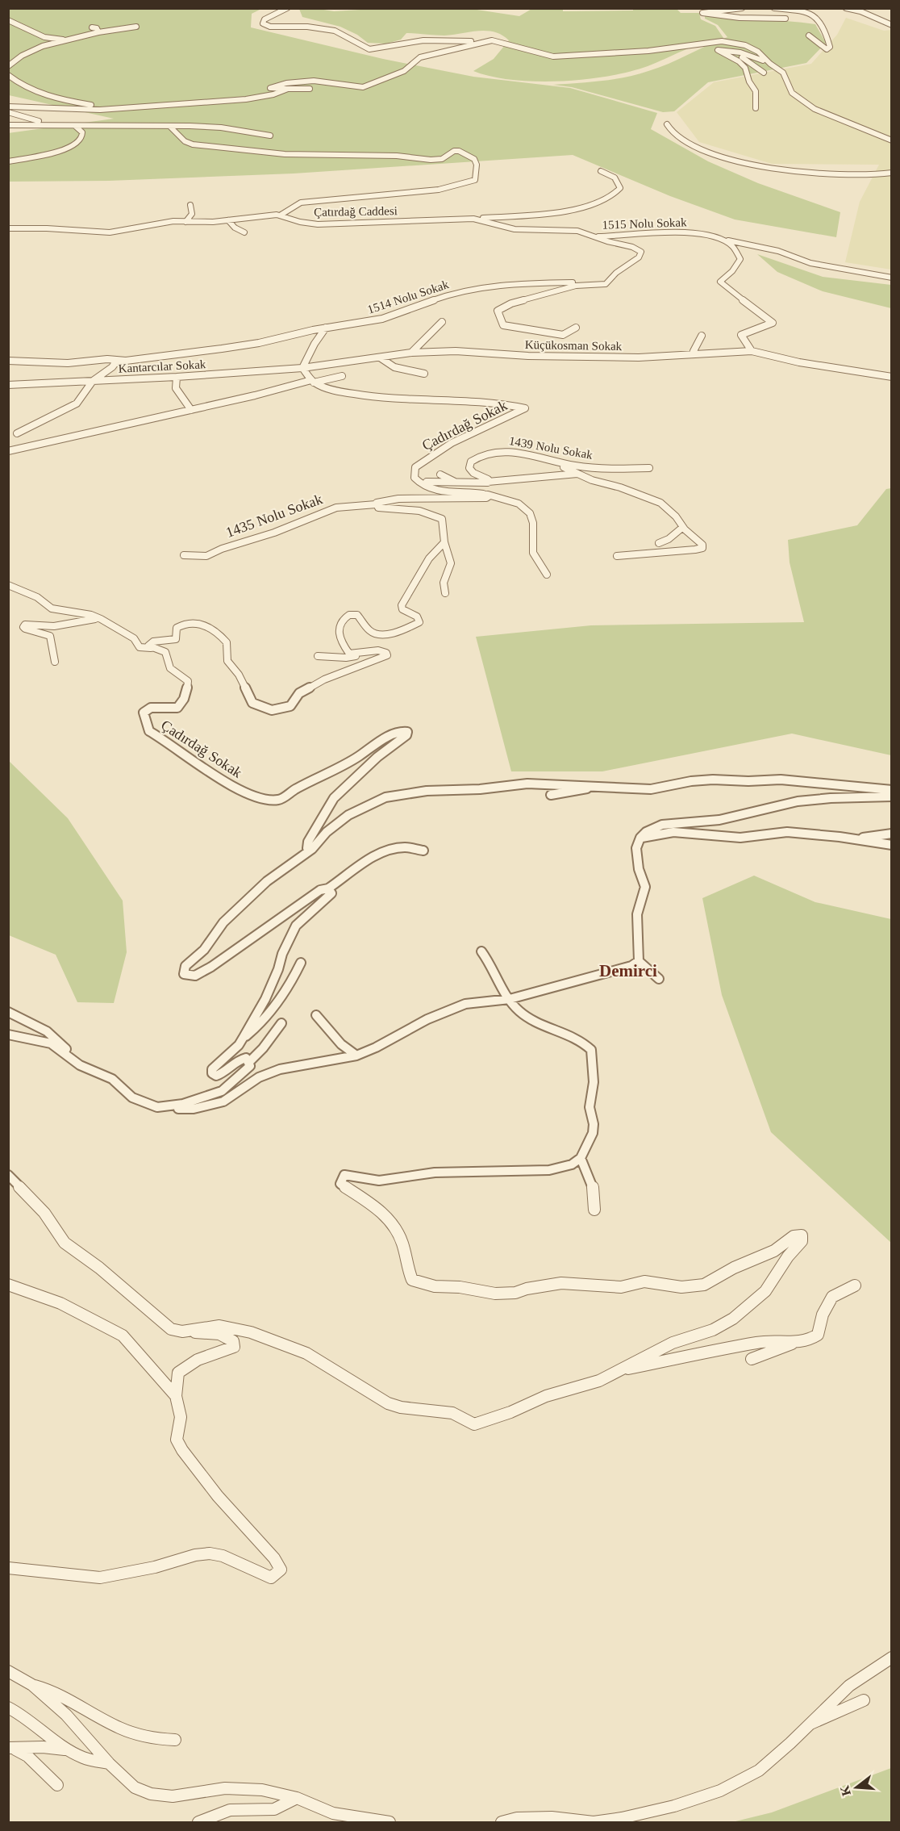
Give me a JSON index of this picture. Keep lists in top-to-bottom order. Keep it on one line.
{"streets":{"street":["Çatırdağ Caddesi","1515 Nolu Sokak","1514 Nolu Sokak","Küçükosman Sokak","Kantarcılar Sokak","Çadırdağ Sokak","1439 Nolu Sokak","1435 Nolu Sokak"]},"crossings":[["Çatırdağ Caddesi","1515 Nolu Sokak"],["Çatırdağ Caddesi","1514 Nolu Sokak"],["1515 Nolu Sokak","Küçükosman Sokak"],["Küçükosman Sokak","Kantarcılar Sokak"]],"districts":["Demirci"],"north":"left"}
